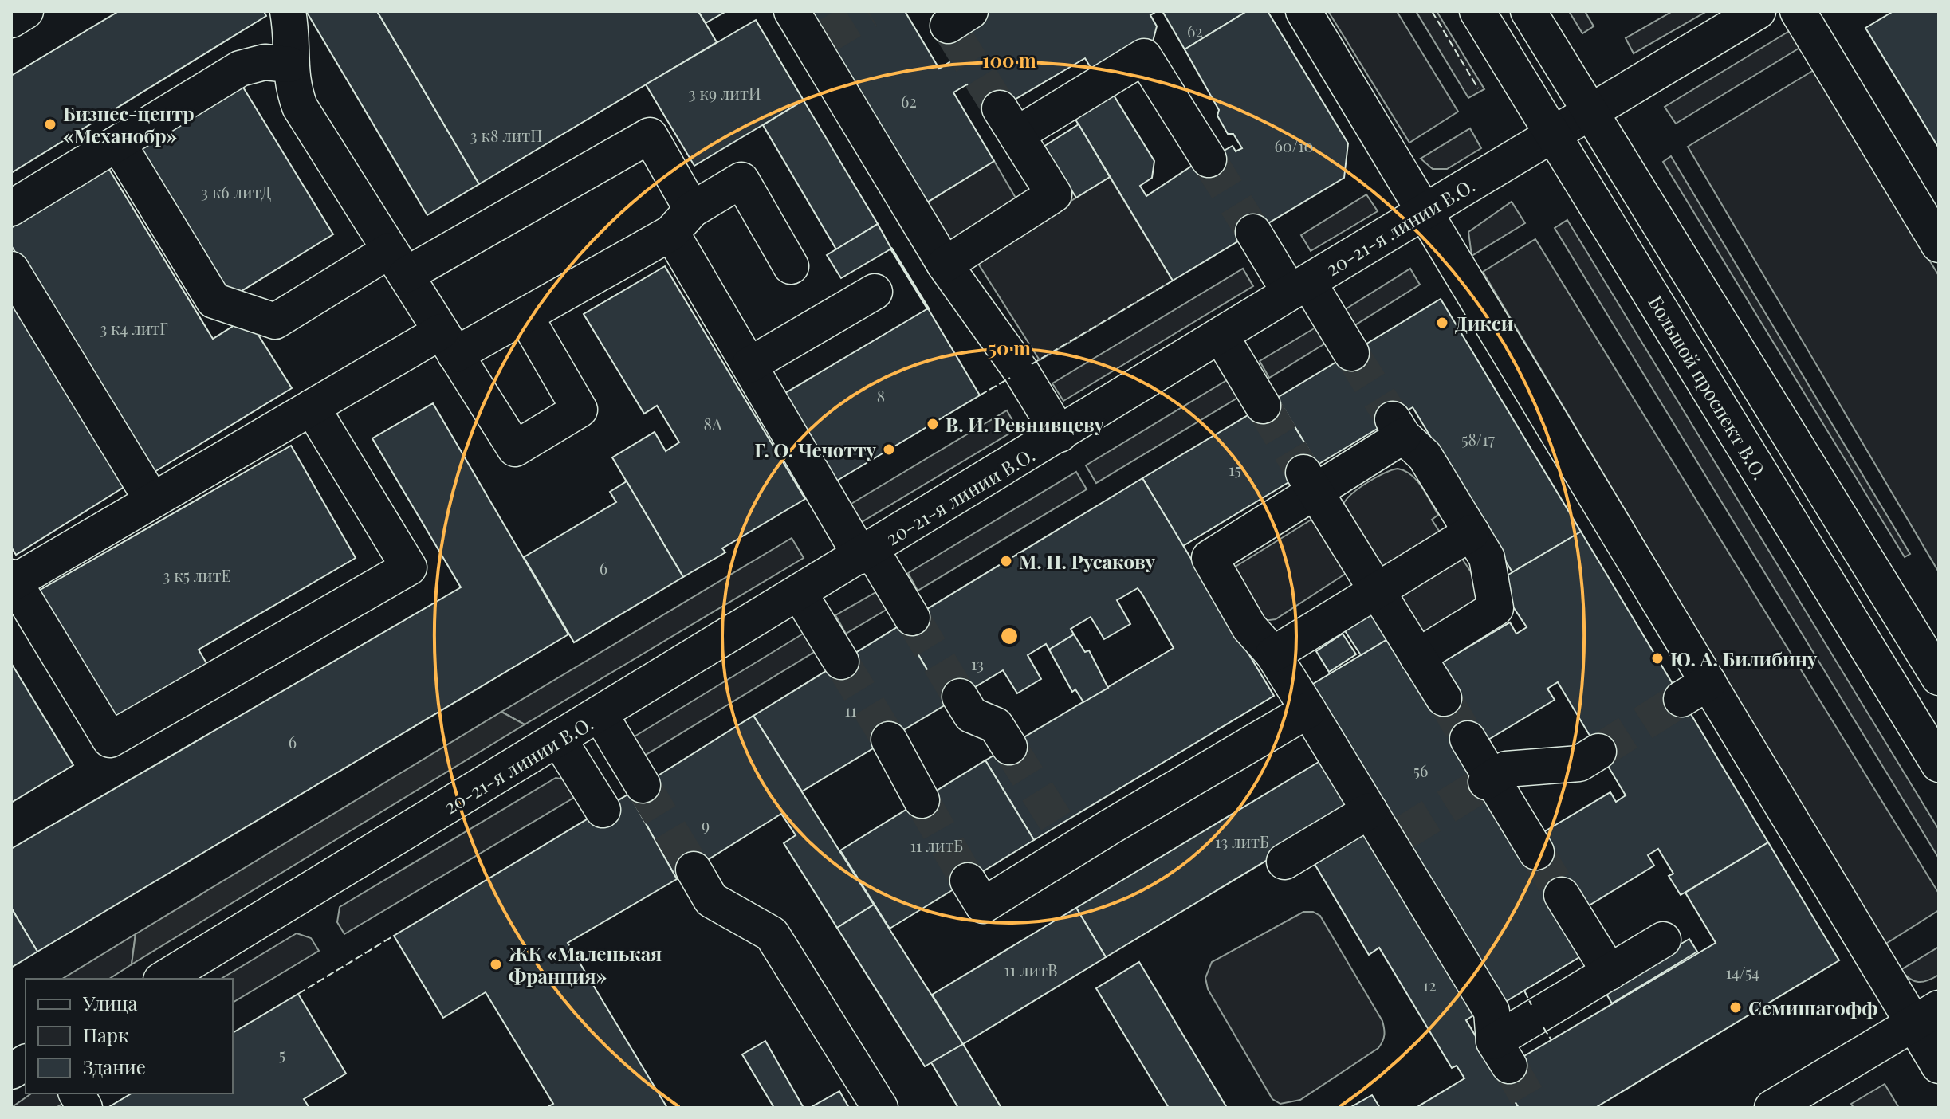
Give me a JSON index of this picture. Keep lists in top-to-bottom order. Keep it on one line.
{"streets":{"street":["20-21-я линии В.О.","Большой проспект В.О."]},"crossings":[["20-21-я линии В.О.","Большой проспект В.О."]],"places":["Бизнес-центр «Механобр»","Дикси","В. И. Ревнивцеву","Г. О. Чечотту","М. П. Русакову","Ю. А. Билибину","ЖК «Маленькая Франция»","Семишагофф"],"house_numbers":["62","3 к9 литИ","62","3 к8 литП","60/10","3 к6 литД","3 к4 литГ","8","8А","58/17","15","6","3 к5 литЕ","13","11","6","56","9","13 литБ","11 литБ","11 литВ","14/54","12","5"],"legend":["Улица","Парк","Здание"],"rings":["100 m","50 m"]}
